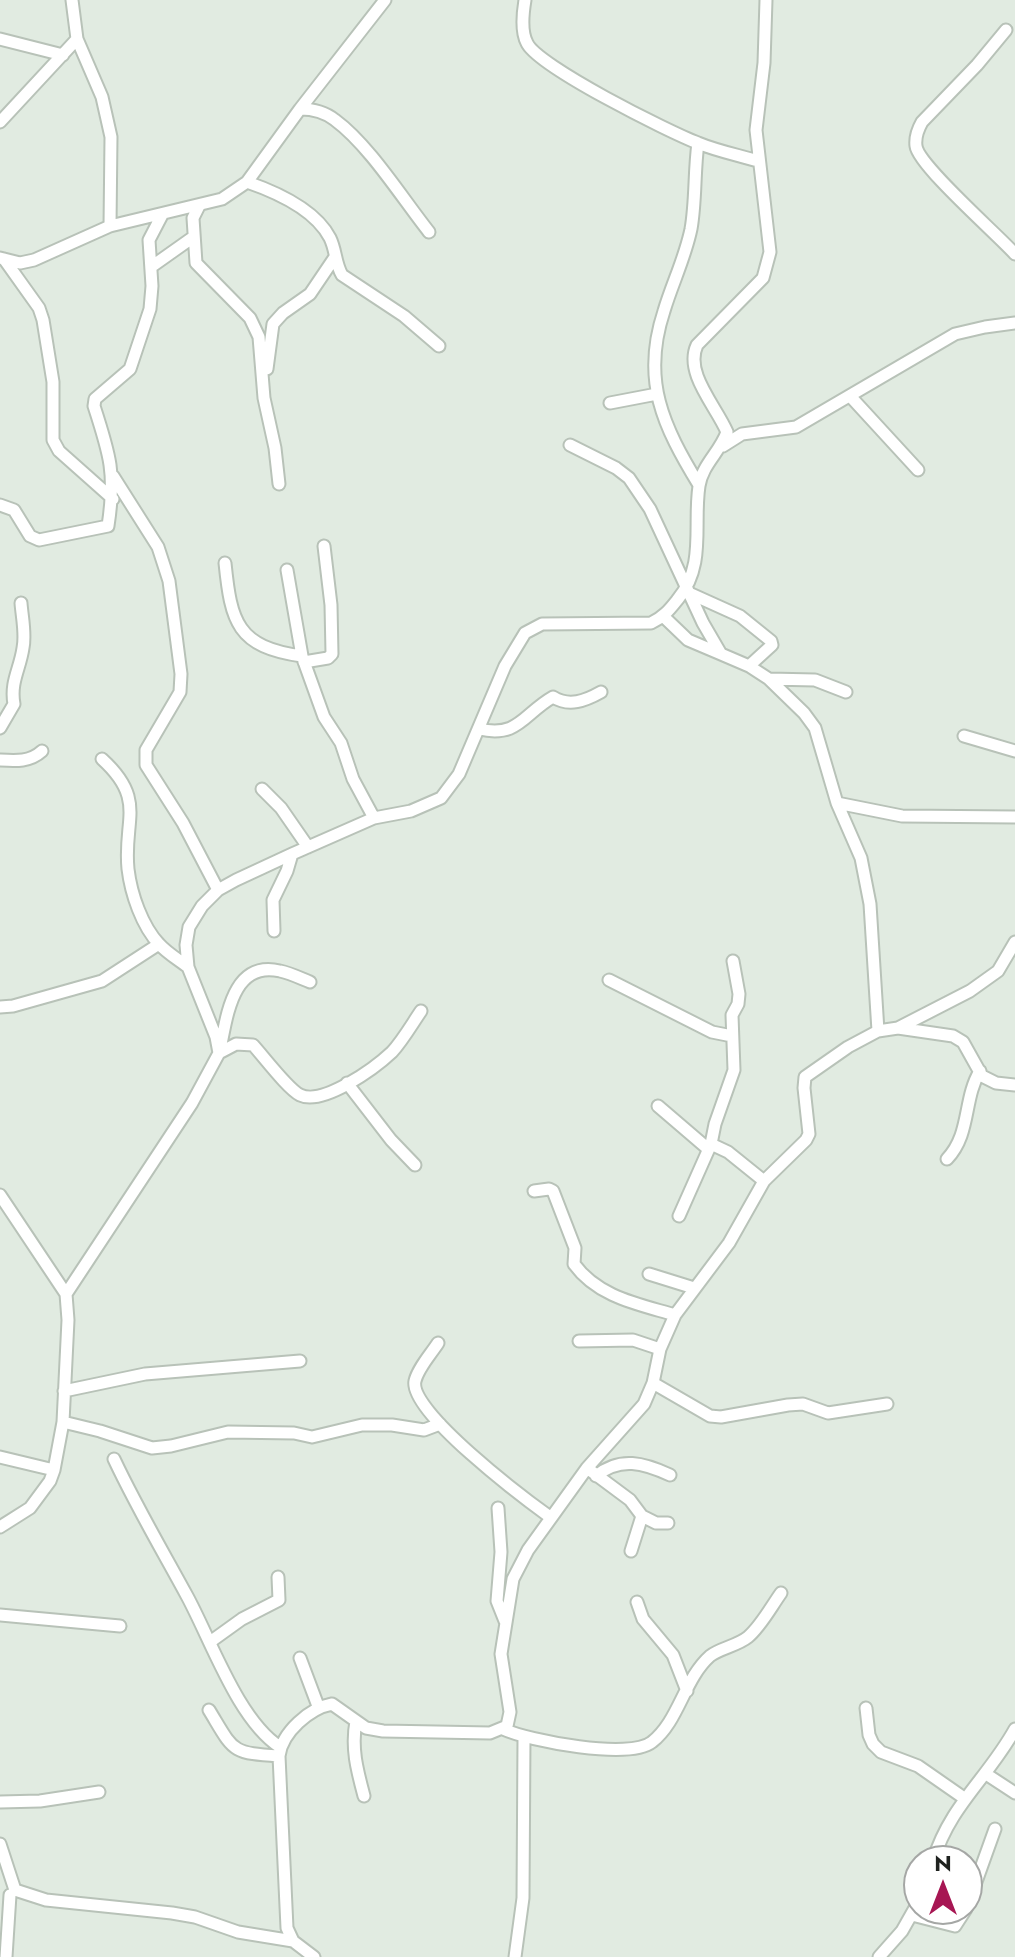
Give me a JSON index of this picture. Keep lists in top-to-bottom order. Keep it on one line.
{"north":"top"}
